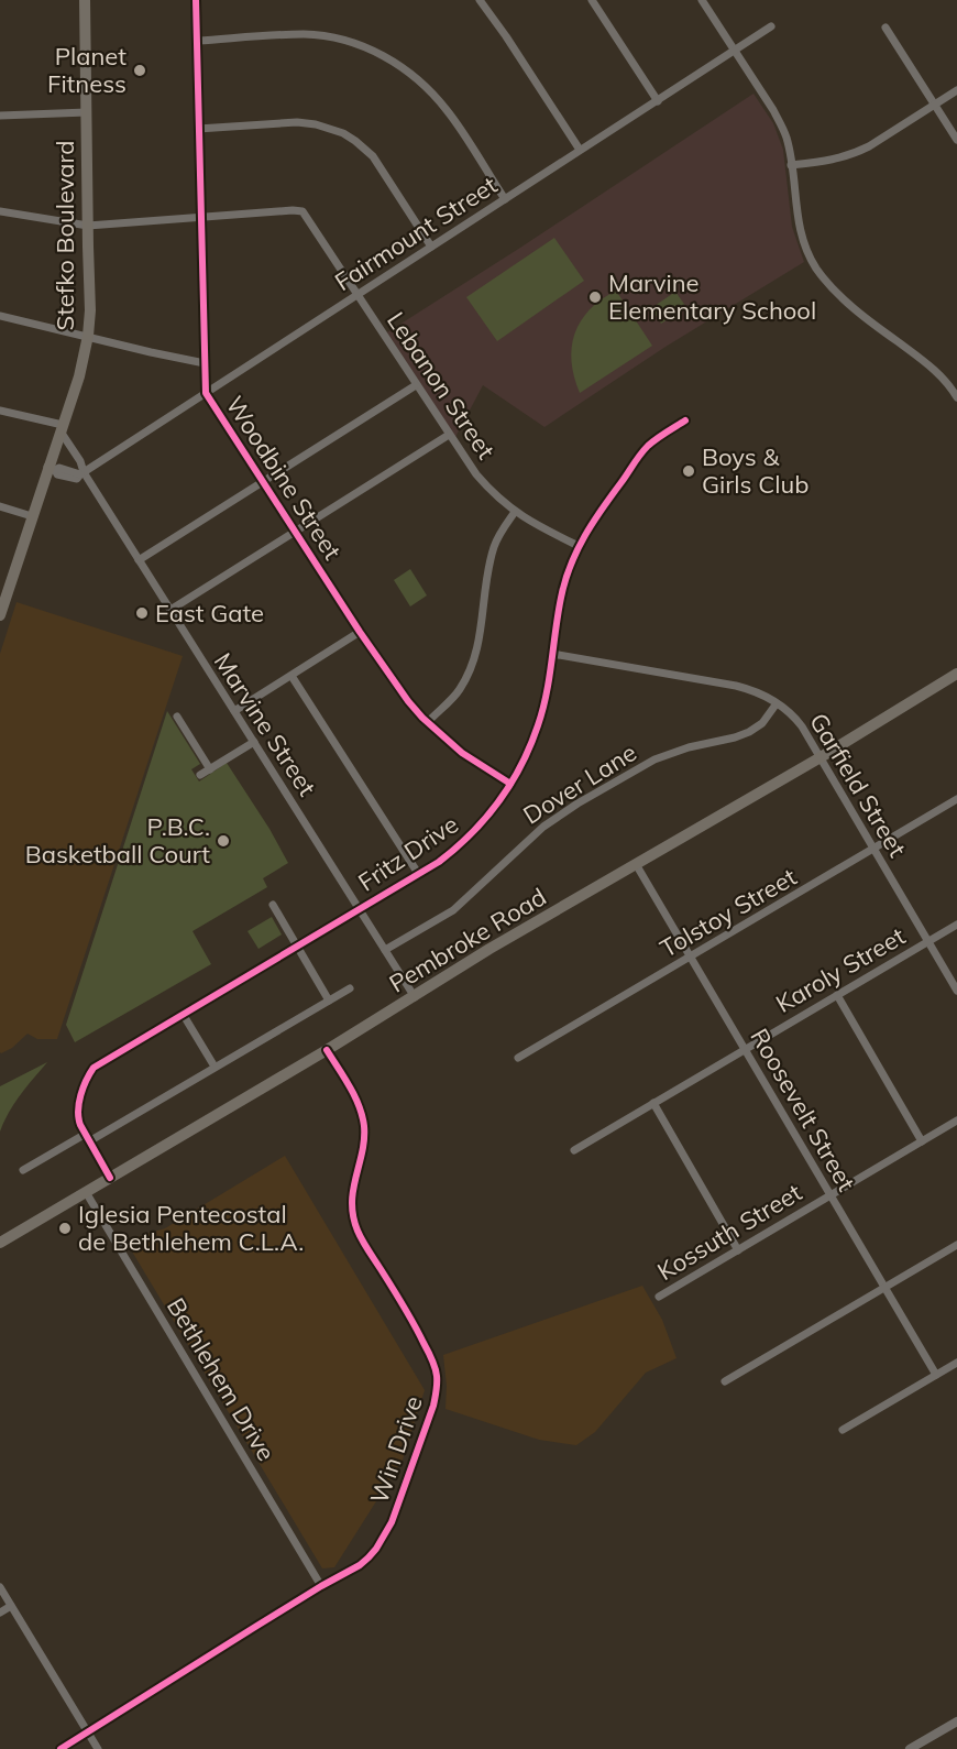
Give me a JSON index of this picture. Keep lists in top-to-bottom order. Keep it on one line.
{"streets":{"main road":["Stefko Boulevard","Pembroke Road"],"street":["Fairmount Street","Lebanon Street","Woodbine Street","Marvine Street","Dover Lane","Garfield Street","Fritz Drive","Tolstoy Street","Karoly Street","Roosevelt Street","Kossuth Street","Bethlehem Drive","Win Drive"]},"crossings":[["Fairmount Street","Lebanon Street"],["Fairmount Street","Woodbine Street"],["Fairmount Street","Marvine Street"],["Stefko Boulevard","Marvine Street"],["Lebanon Street","Woodbine Street"],["Lebanon Street","Fritz Drive"],["Woodbine Street","Fritz Drive"],["Marvine Street","Dover Lane"],["Marvine Street","Fritz Drive"],["Marvine Street","Pembroke Road"],["Dover Lane","Garfield Street"],["Garfield Street","Fritz Drive"],["Garfield Street","Tolstoy Street"],["Garfield Street","Pembroke Road"],["Garfield Street","Karoly Street"],["Fritz Drive","Pembroke Road"],["Tolstoy Street","Roosevelt Street"],["Pembroke Road","Roosevelt Street"],["Pembroke Road","Bethlehem Drive"],["Pembroke Road","Win Drive"],["Karoly Street","Roosevelt Street"],["Roosevelt Street","Kossuth Street"],["Bethlehem Drive","Win Drive"]],"places":["Planet Fitness","Marvine Elementary School","Boys & Girls Club","East Gate","P.B.C. Basketball Court","Iglesia Pentecostal de Bethlehem C.L.A."]}
